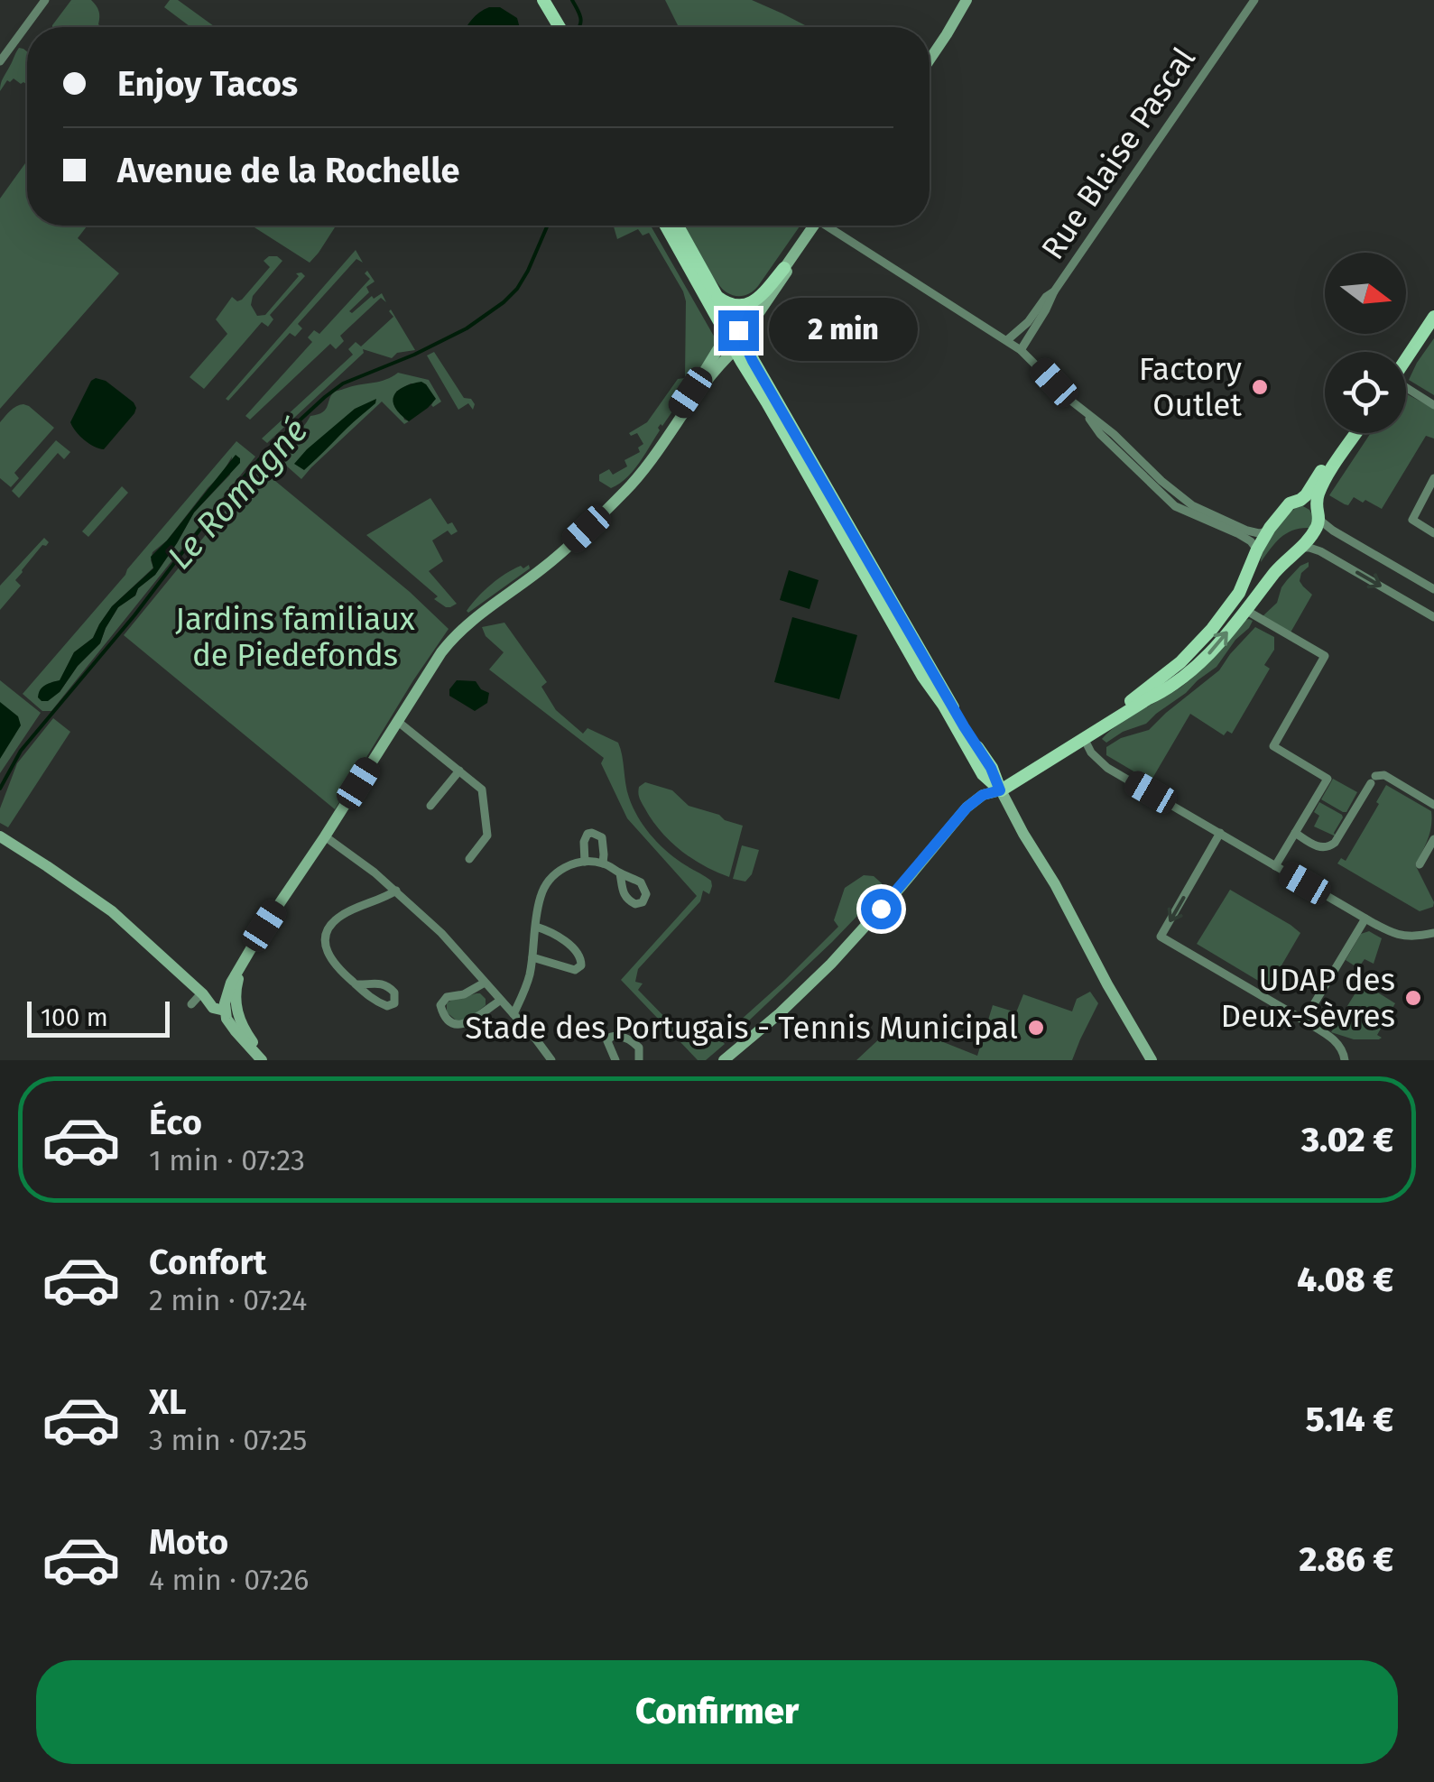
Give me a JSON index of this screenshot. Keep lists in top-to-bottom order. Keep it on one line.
{"streets":{"street":["Rue Blaise Pascal"]},"water":["Le Romagné"],"parks":["Jardins familiaux de Piedefonds"],"places":["Factory Outlet","UDAP des Deux-Sèvres","Stade des Portugais - Tennis Municipal"],"scale_bar":"100 m","north":"right","page":{"banner":["Enjoy Tacos","Avenue de la Rochelle"],"bubble":"2 min","scale":"100 m","list":[{"name":"Éco","note":"1 min · 07:23","value":"3.02 €"},{"name":"Confort","note":"2 min · 07:24","value":"4.08 €"},{"name":"XL","note":"3 min · 07:25","value":"5.14 €"},{"name":"Moto","note":"4 min · 07:26","value":"2.86 €"}],"buttons":"Confirmer"}}
